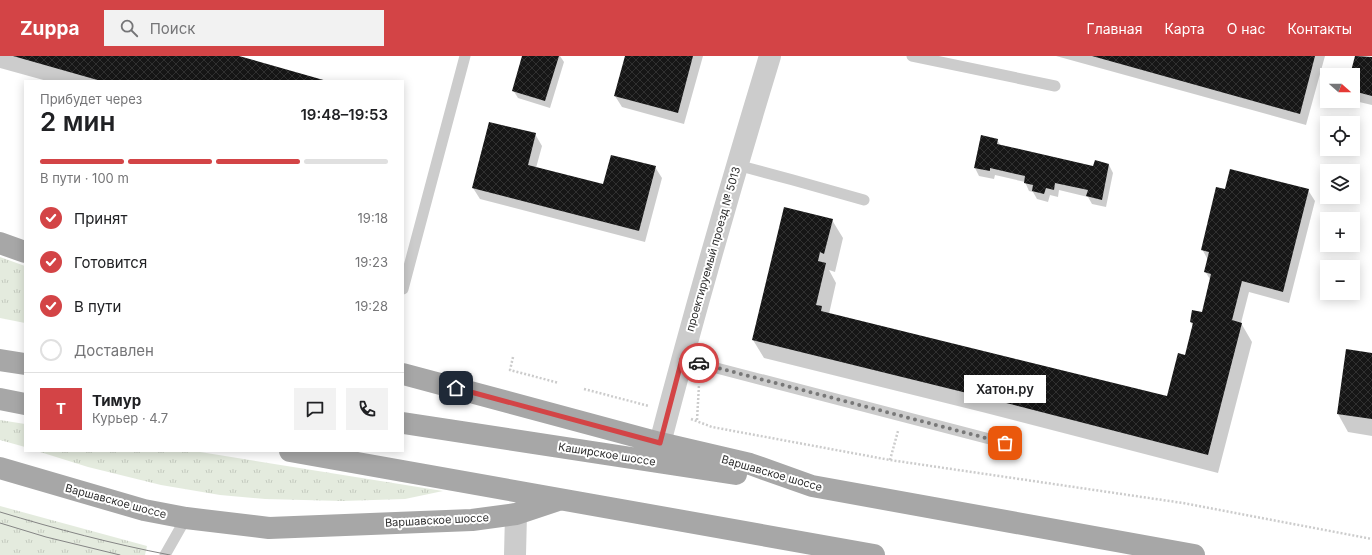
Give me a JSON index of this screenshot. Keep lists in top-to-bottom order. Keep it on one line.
{"streets":{"main road":["Каширское шоссе","Варшавское шоссе"],"street":["проектируемый проезд № 5013"]},"crossings":[["проектируемый проезд № 5013","Варшавское шоссе"],["Каширское шоссе","Варшавское шоссе"]],"places":["Хатон.ру"],"north":"right","page":{"header":"Zuppa","search":"Поиск","nav":["Главная","Карта","О нас","Контакты"],"map_buttons":["+","−"],"heading":["2 мин","Прибудет через","19:48–19:53"],"panel":["Тимур","Курьер · 4.7"],"bar":"В пути · 100 m","list":[["Принят","19:18"],["Готовится","19:23"],["В пути","19:28"],"Доставлен"],"bubble":"Хатон.ру","round":"Т"}}
